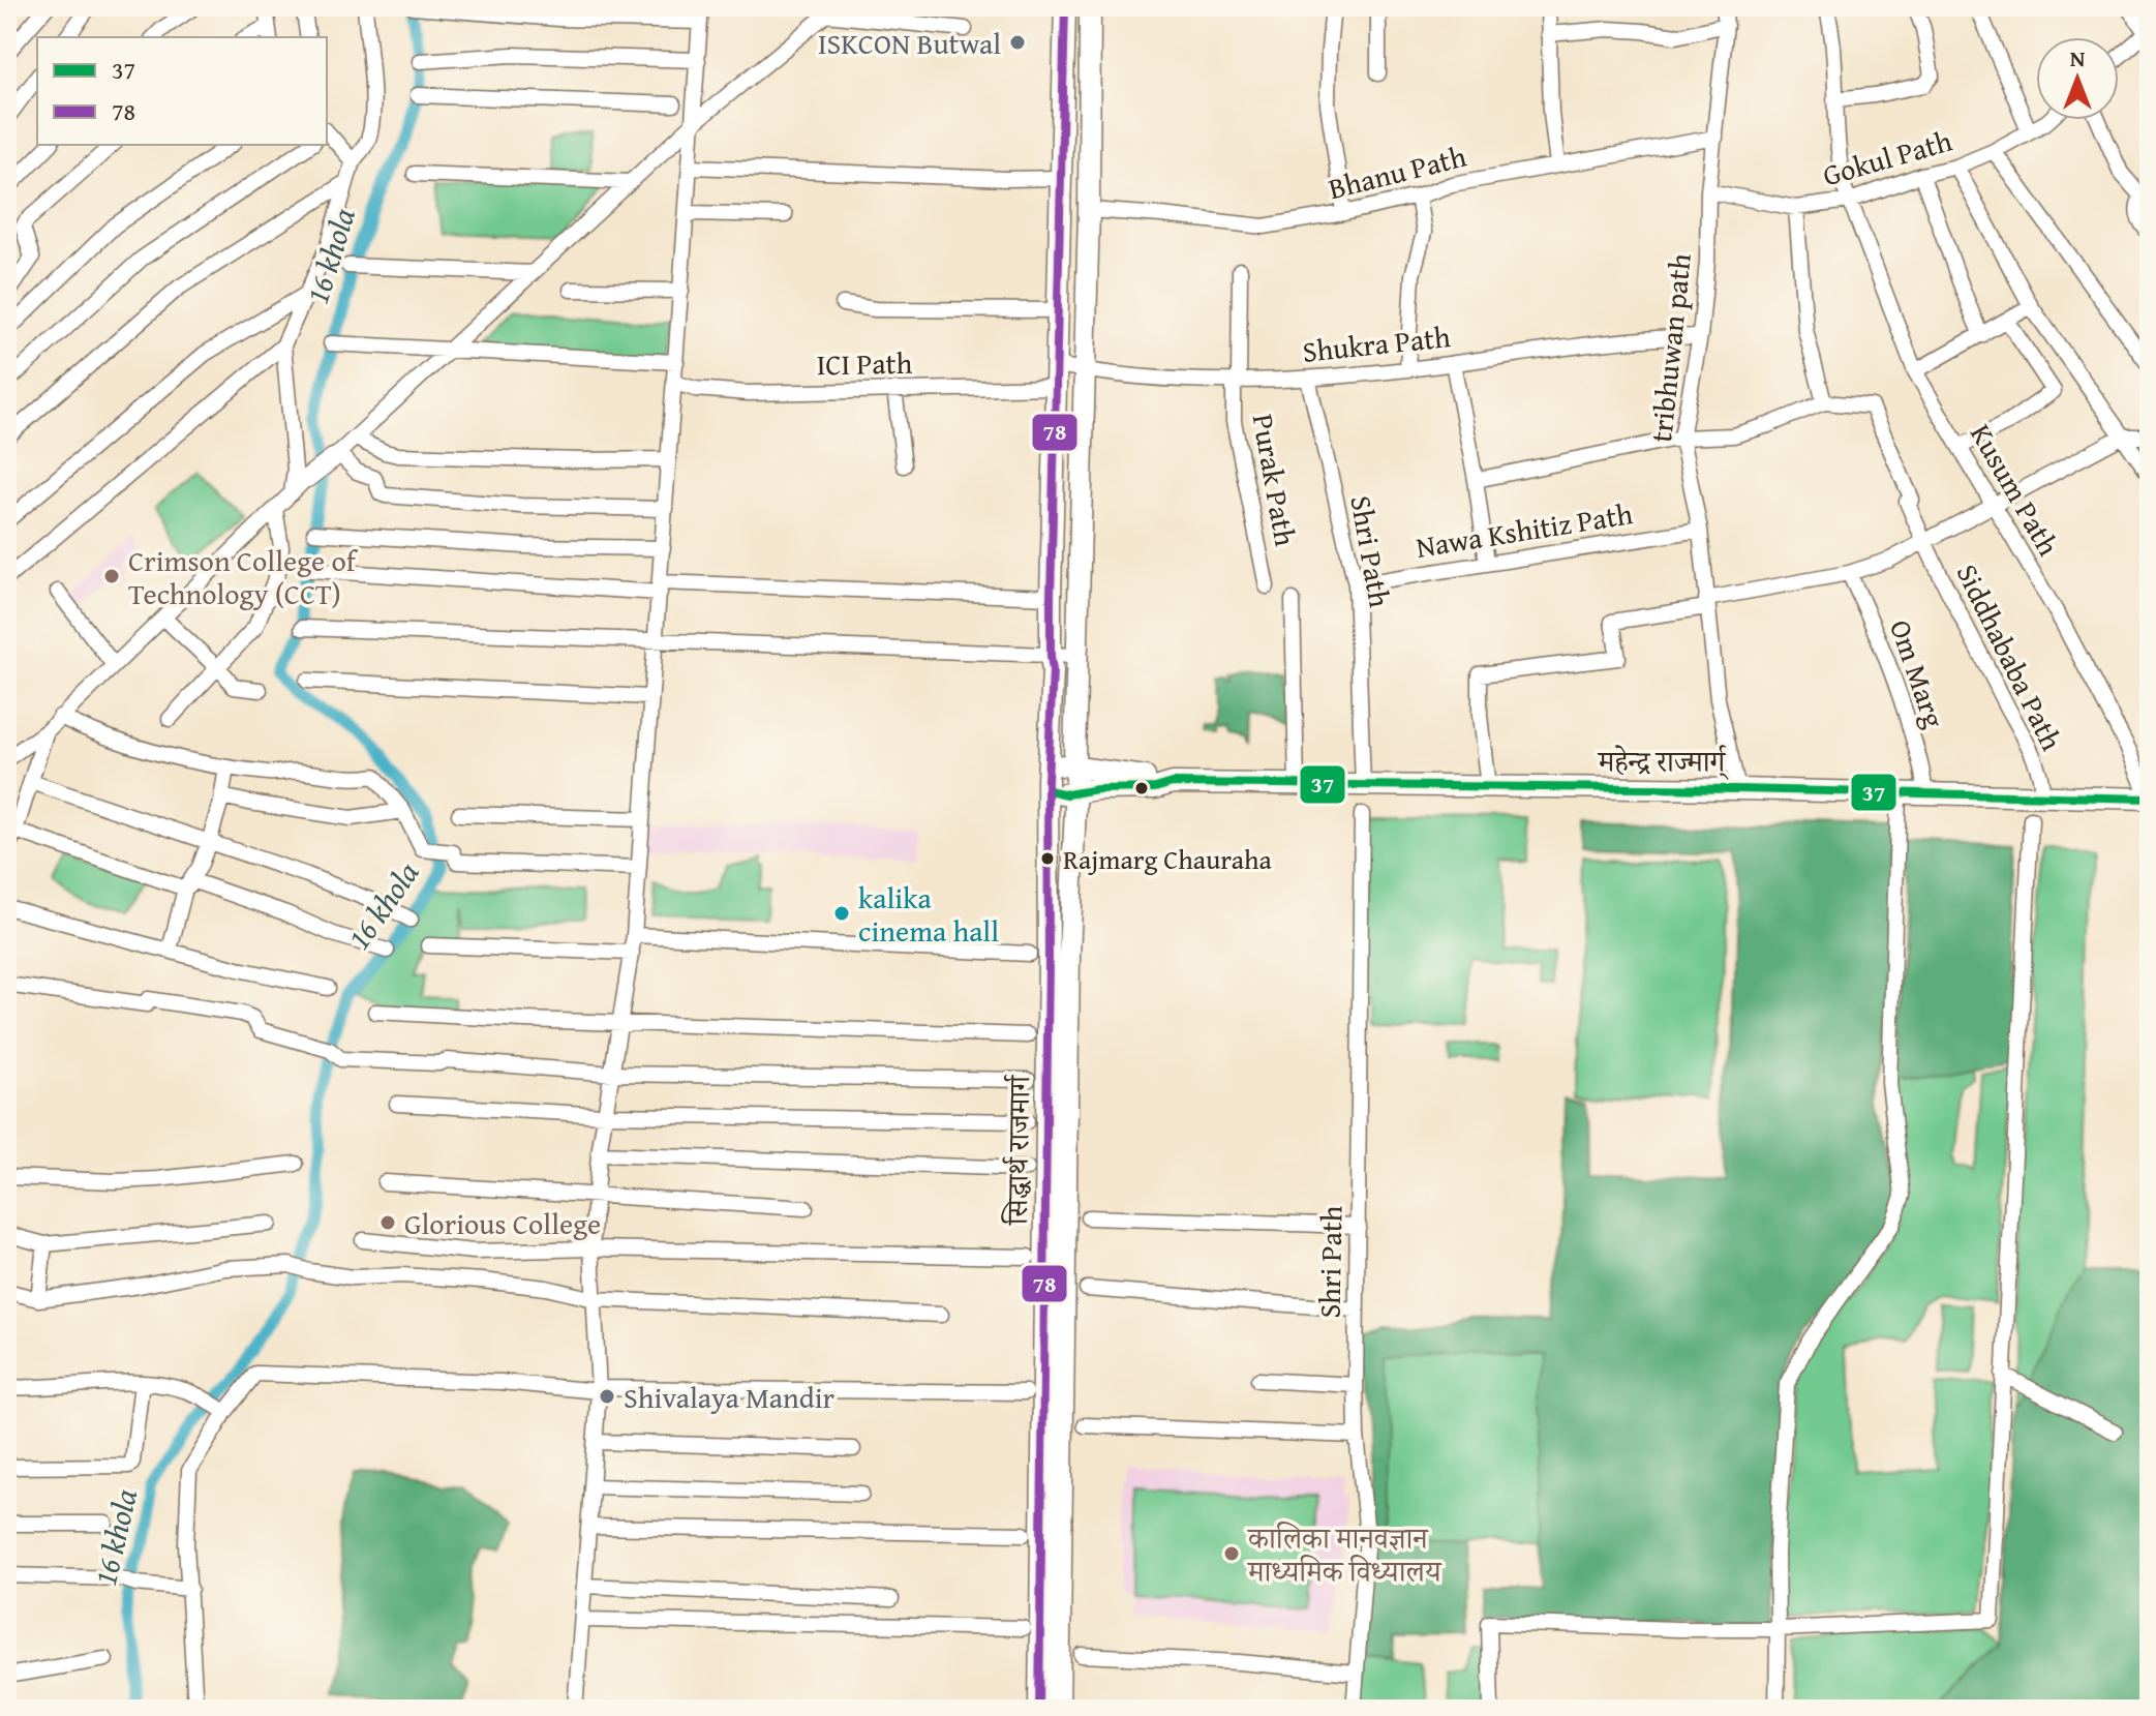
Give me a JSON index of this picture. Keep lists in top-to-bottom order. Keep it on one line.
{"streets":{"highway":["महेन्द्र राज्मार्ग्","सिद्धार्थ राजमार्ग"],"street":["Gokul Path","Bhanu Path","Shukra Path","tribhuwan path","ICI Path","Purak Path","Kusum Path","Nawa Kshitiz Path","Shri Path","Siddhababa Path","Om Marg"]},"crossings":[["Gokul Path","tribhuwan path"],["Gokul Path","Kusum Path"],["Bhanu Path","tribhuwan path"],["Bhanu Path","सिद्धार्थ राजमार्ग"],["Shukra Path","tribhuwan path"],["Shukra Path","Purak Path"],["Shukra Path","Shri Path"],["Shukra Path","सिद्धार्थ राजमार्ग"],["tribhuwan path","Nawa Kshitiz Path"],["tribhuwan path","महेन्द्र राज्मार्ग्"],["ICI Path","सिद्धार्थ राजमार्ग"],["Kusum Path","महेन्द्र राज्मार्ग्"],["Nawa Kshitiz Path","Shri Path"],["Shri Path","महेन्द्र राज्मार्ग्"],["Siddhababa Path","महेन्द्र राज्मार्ग्"],["Om Marg","महेन्द्र राज्मार्ग्"],["महेन्द्र राज्मार्ग्","सिद्धार्थ राजमार्ग"]],"water":["16 khola"],"places":["ISKCON Butwal","Crimson College of Technology (CCT)","Rajmarg Chauraha","kalika cinema hall","Glorious College","Shivalaya Mandir","कालिका मानवज्ञान माध्यमिक विध्यालय"],"lines":["transit line 78","transit line 37"],"legend":["37","78"],"north":"top"}
